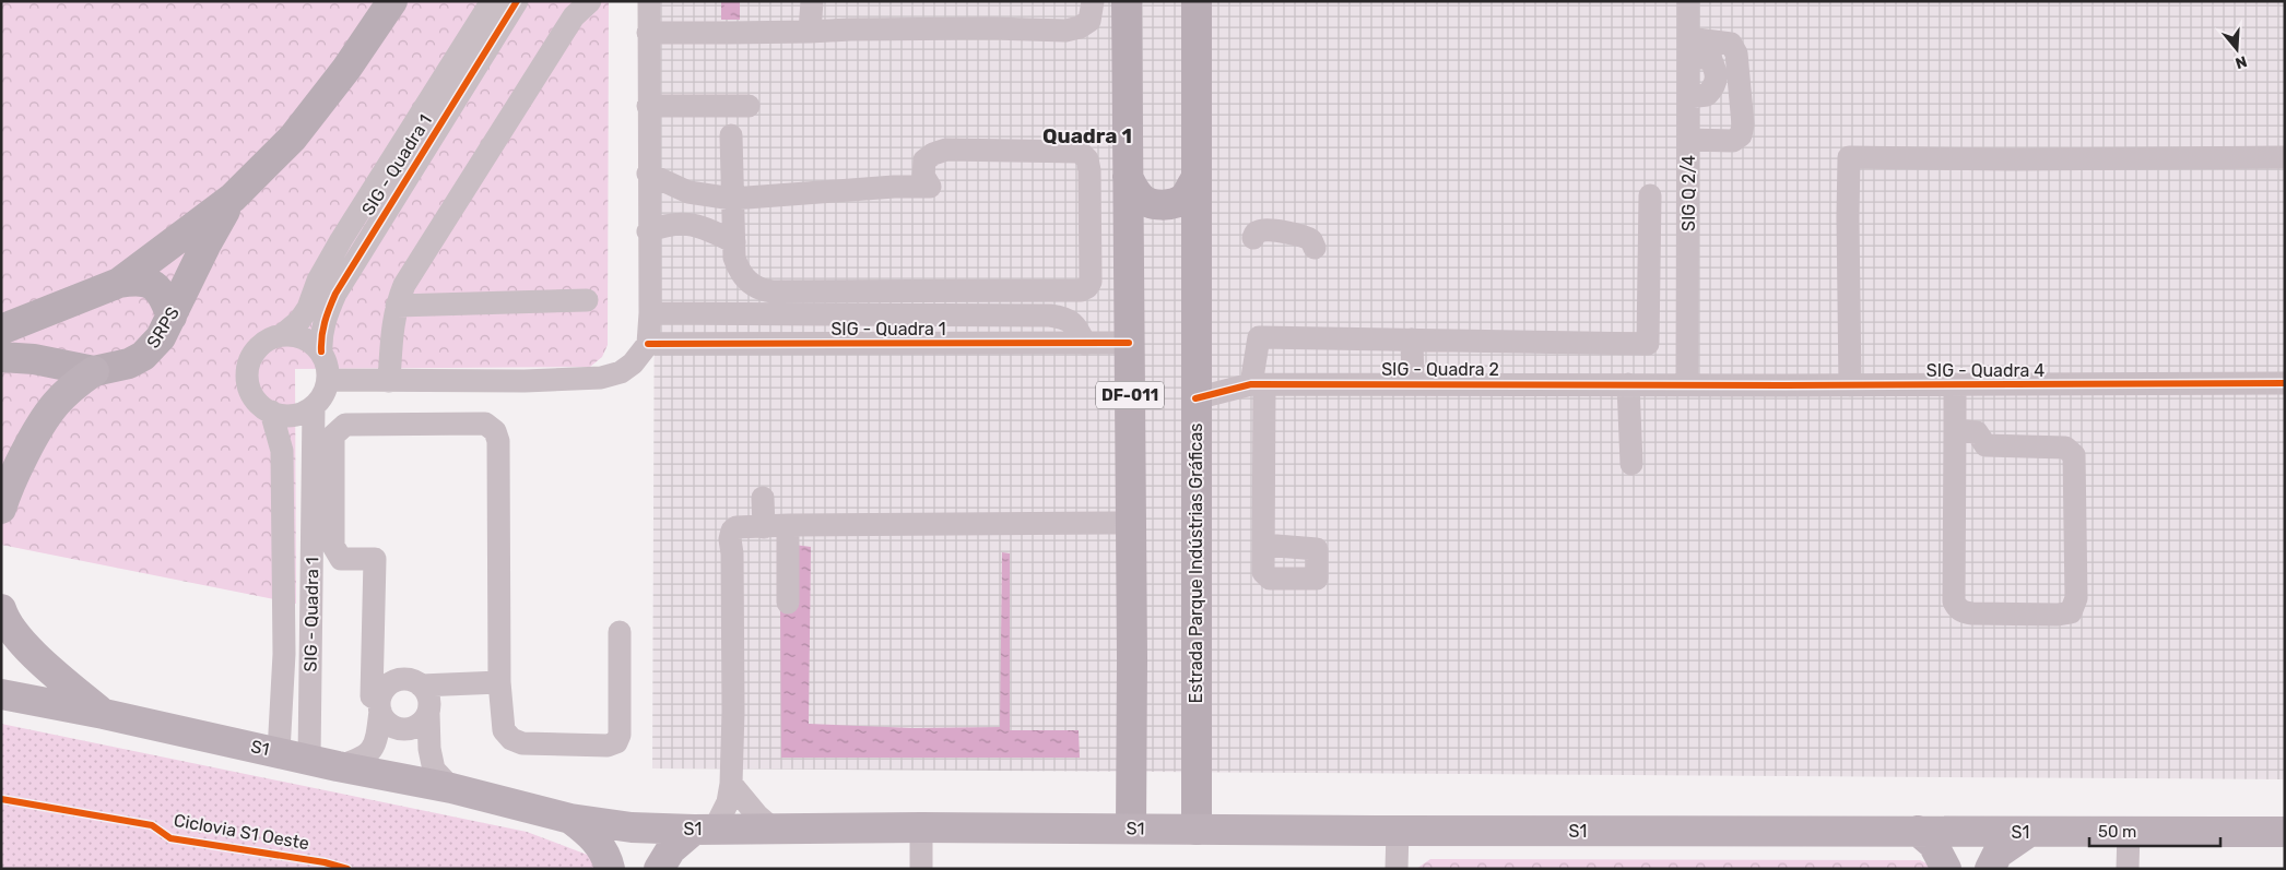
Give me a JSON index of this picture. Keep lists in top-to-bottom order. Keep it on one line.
{"streets":{"highway":["S1"],"main road":["SRPS","DF-011","Estrada Parque Indústrias Gráficas"],"street":["SIG - Quadra 1","SIG Q 2/4","SIG - Quadra 2","SIG - Quadra 4"],"cycle path":["Ciclovia S1 Oeste"]},"crossings":[["SIG - Quadra 1","DF-011"],["SIG - Quadra 1","S1"],["SIG Q 2/4","SIG - Quadra 2"],["SIG Q 2/4","SIG - Quadra 4"],["SIG - Quadra 2","SIG - Quadra 4"],["SIG - Quadra 2","Estrada Parque Indústrias Gráficas"],["DF-011","S1"],["Estrada Parque Indústrias Gráficas","S1"]],"districts":["Quadra 1"],"scale_bar":"50 m","north":"bottom"}
